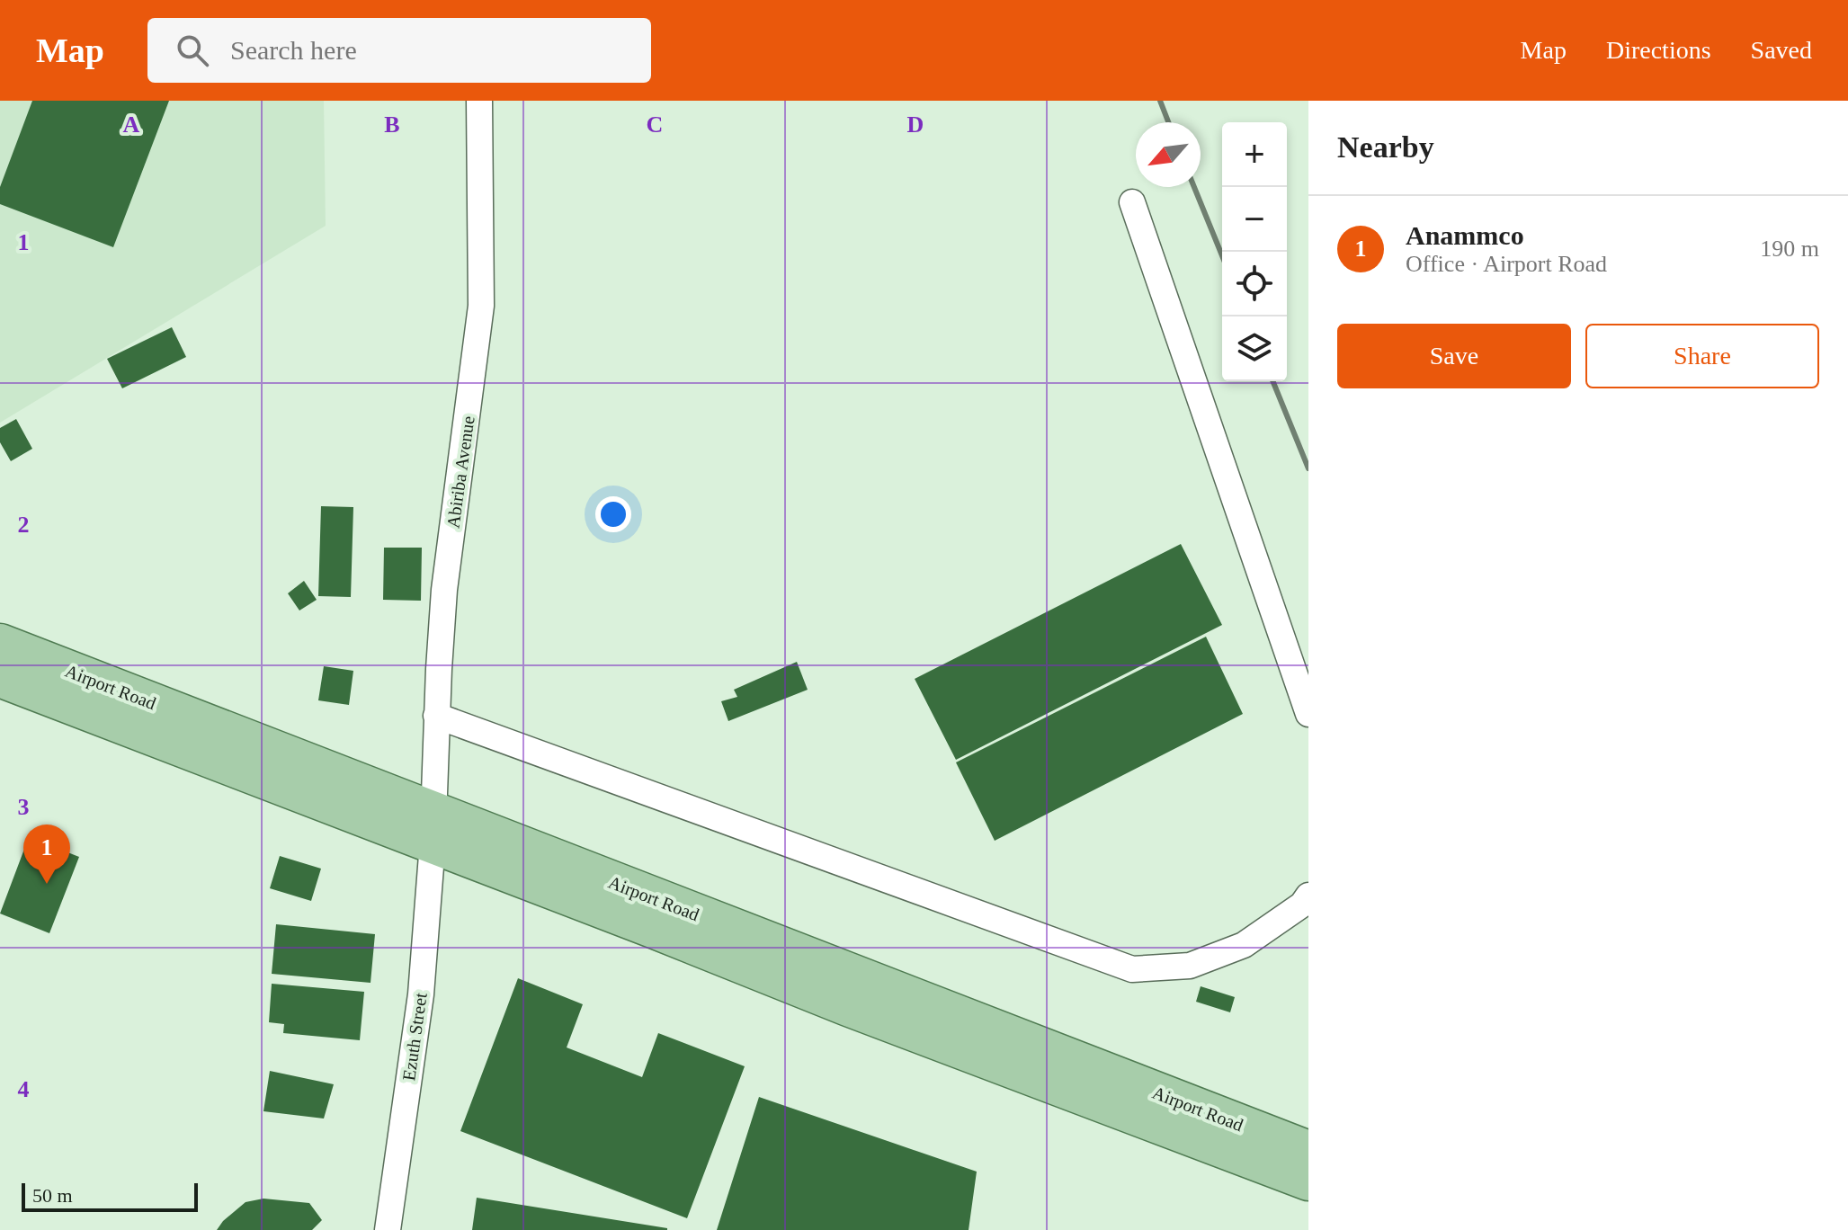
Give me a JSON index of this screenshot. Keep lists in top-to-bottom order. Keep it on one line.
{"streets":{"main road":["Airport Road"],"street":["Abiriba Avenue","Ezuth Street"]},"crossings":[["Abiriba Avenue","Airport Road"],["Abiriba Avenue","Ezuth Street"],["Airport Road","Ezuth Street"]],"scale_bar":"50 m","north":"bottom left","page":{"header":"Map","search":"Search here","nav":["Map","Directions","Saved"],"heading":"Nearby","map_buttons":["+","−"],"list":[{"mark":"1","name":"Anammco","note":"Office · Airport Road","value":"190 m"}],"buttons":["Save","Share"],"pins":"1","scale":"50 m"},"grid":{"columns":["A","B","C","D"],"rows":["1","2","3","4"]}}
